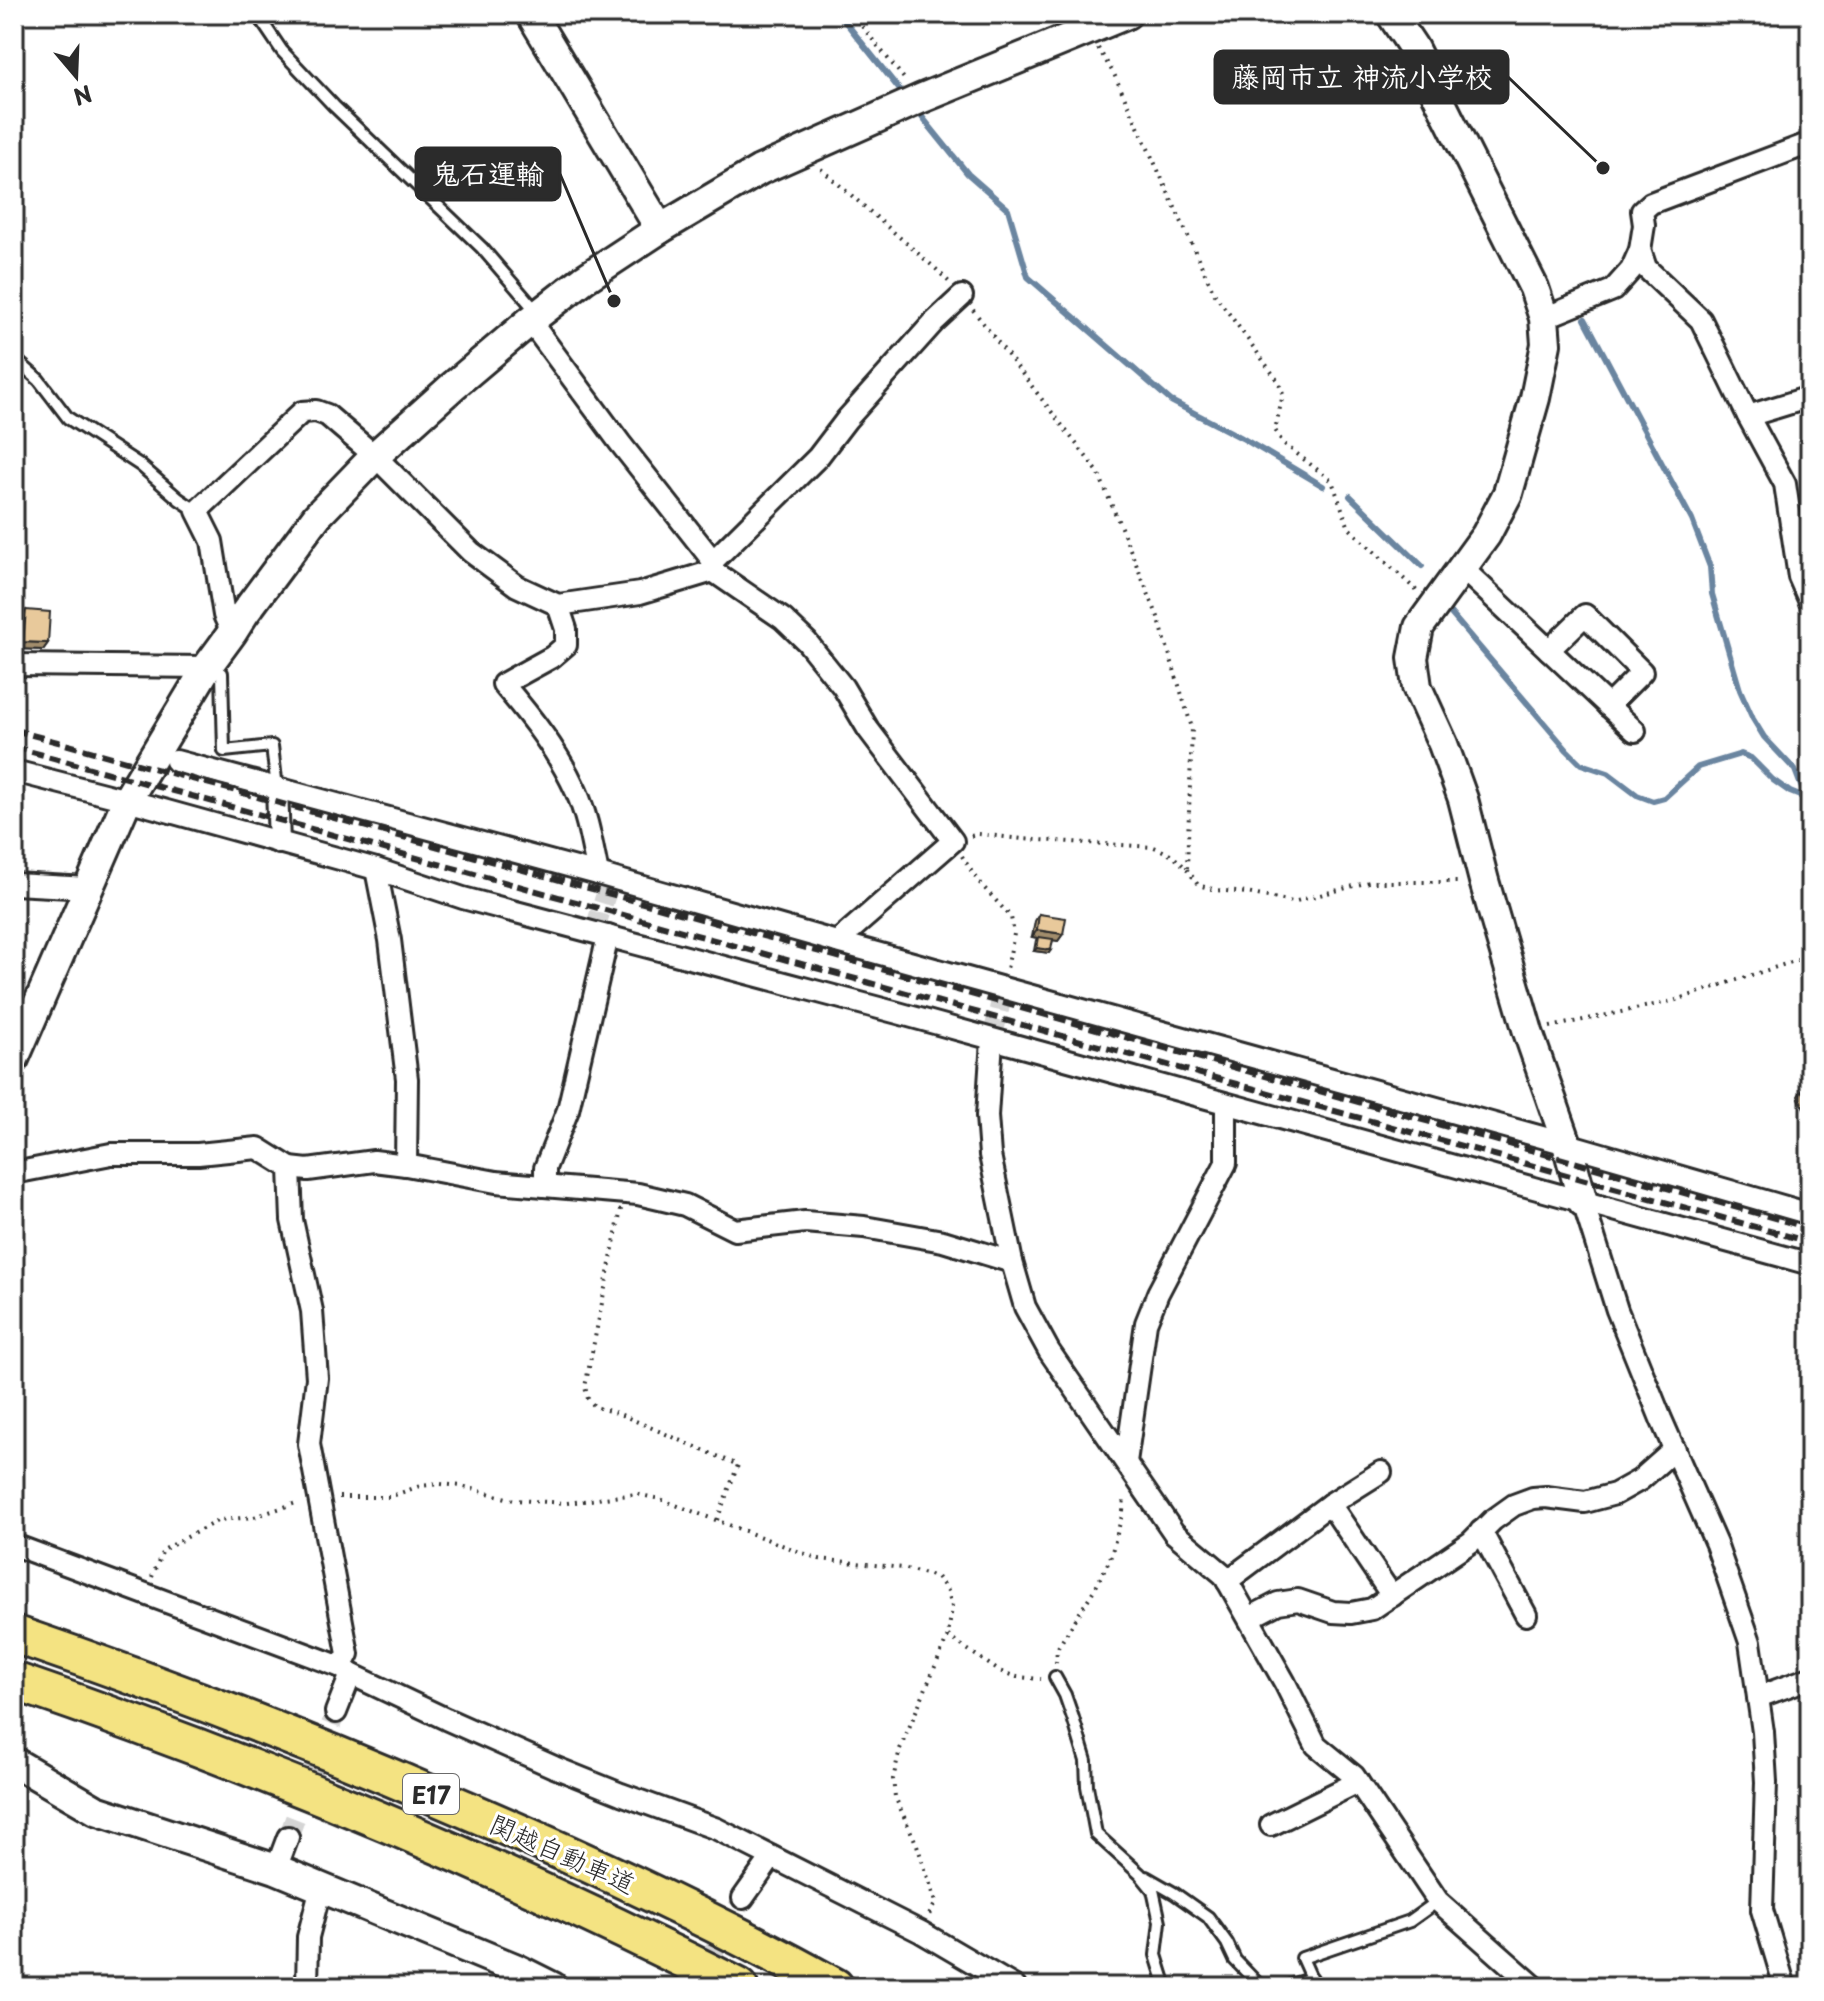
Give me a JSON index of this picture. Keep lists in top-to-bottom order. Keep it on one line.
{"streets":{"highway":["E17","関越自動車道"]},"places":["藤岡市立 神流小学校","鬼石運輸"],"north":"bottom"}
